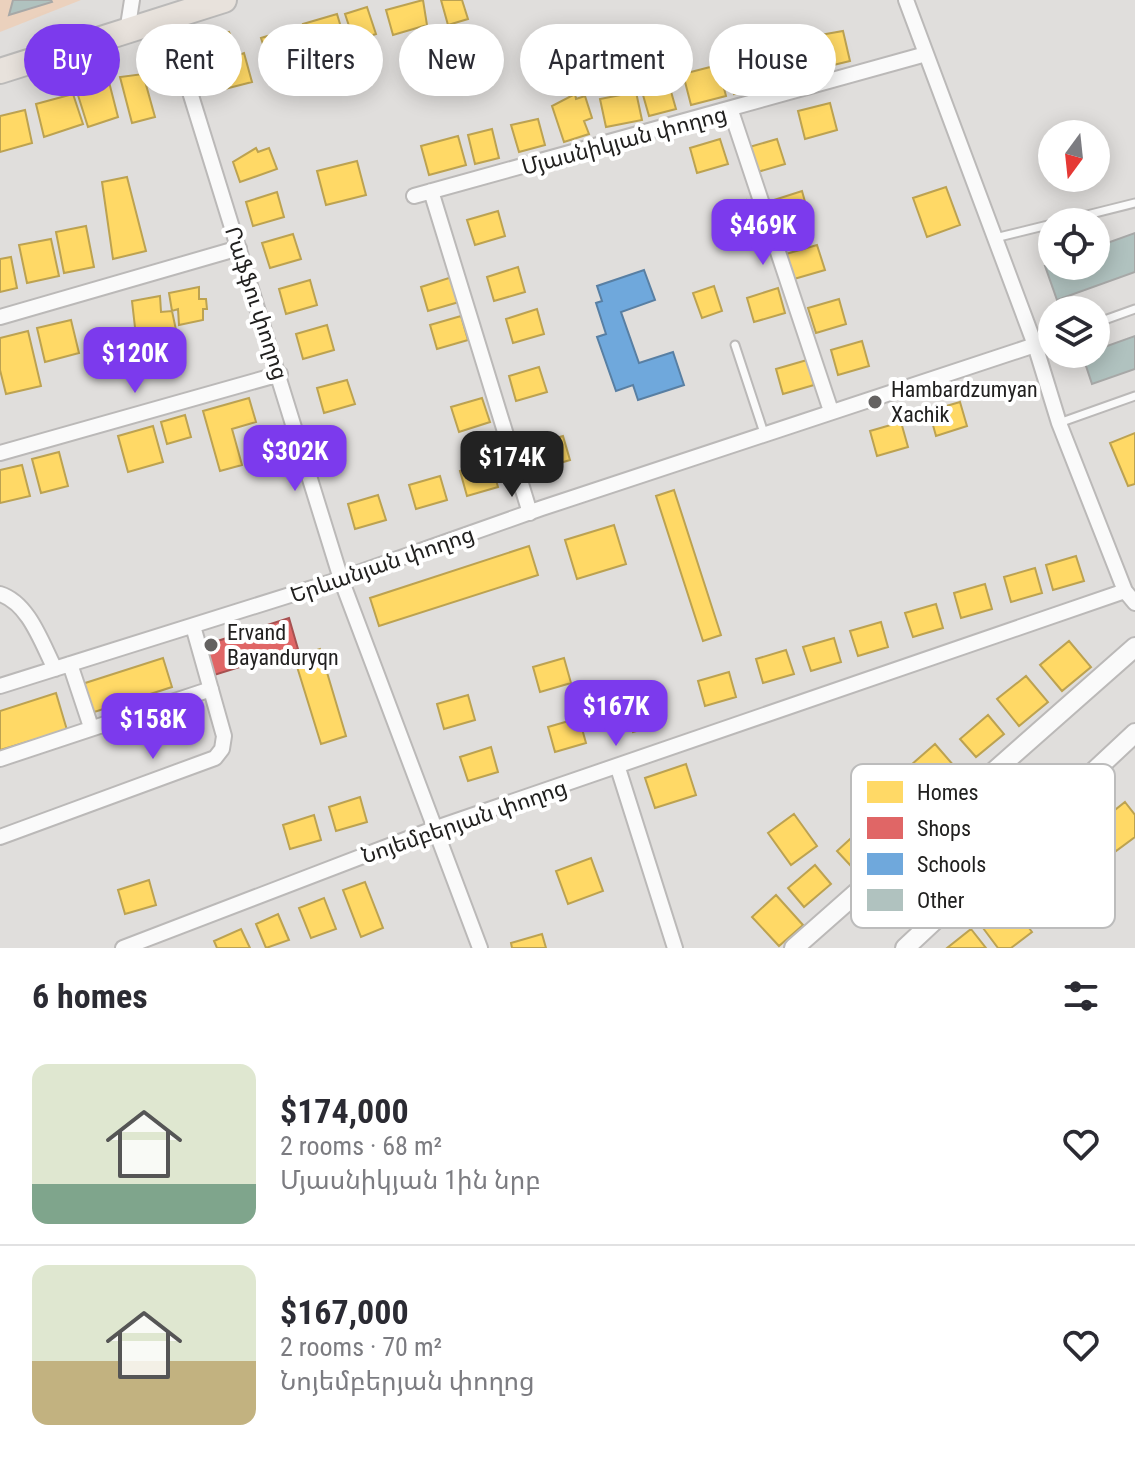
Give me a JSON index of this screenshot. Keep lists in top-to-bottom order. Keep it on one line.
{"streets":{"street":["Մյասնիկյան փողոց","Րաֆֆու փողոց","Երևանյան փողոց","Նոյեմբերյան փողոց"]},"crossings":[["Րաֆֆու փողոց","Երևանյան փողոց"],["Րաֆֆու փողոց","Նոյեմբերյան փողոց"]],"places":["Hambardzumyan Xachik","Ervand Bayanduryqn"],"legend":["Homes","Shops","Schools","Other"],"north":"bottom","page":{"chip":["Buy","Rent","Filters","New","Apartment","House"],"price":["$469K","$120K","$302K","$174K","$167K","$158K"],"heading":"6 homes","list":[{"name":"$174,000","note":"2 rooms · 68 m² · Մյասնիկյան 1ին նրբ"},{"name":"$167,000","note":"2 rooms · 70 m² · Նոյեմբերյան փողոց"}]}}
